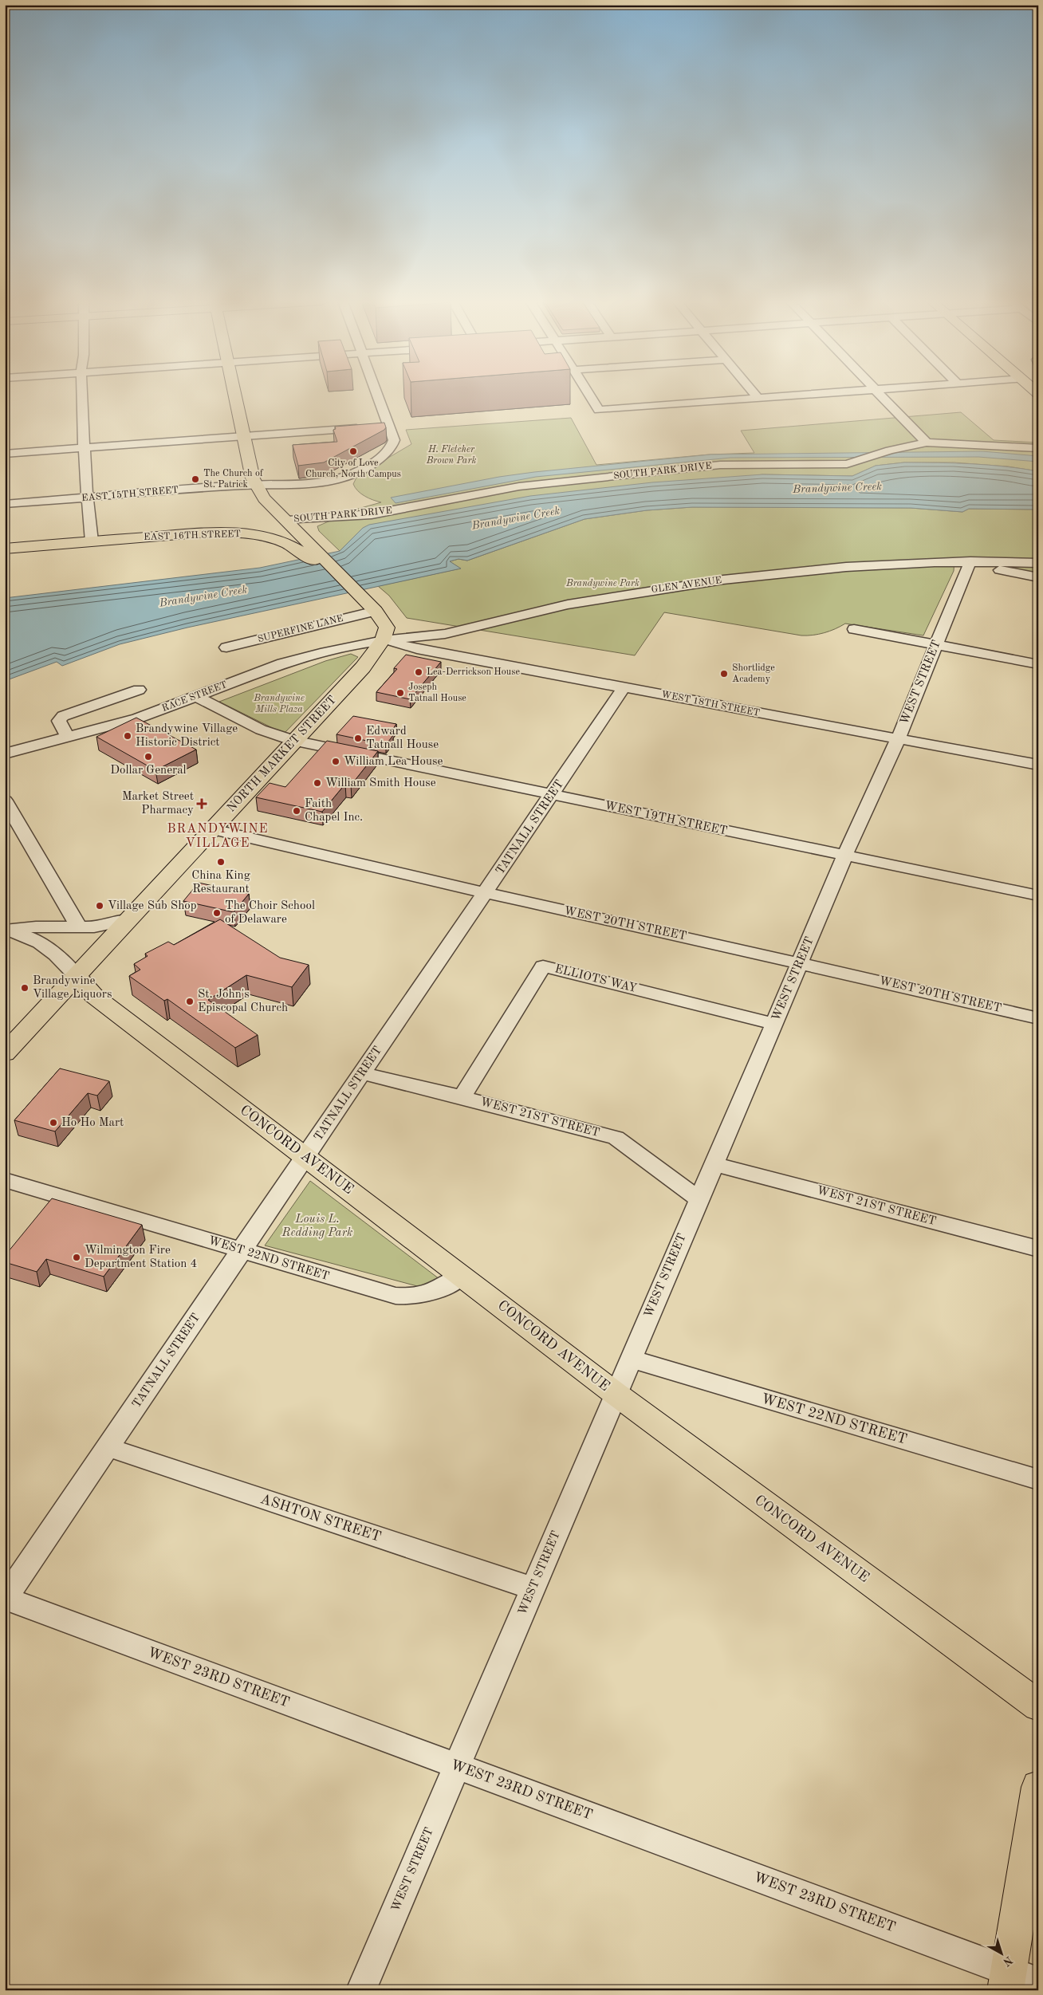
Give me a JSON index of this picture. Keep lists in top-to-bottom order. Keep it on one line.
{"streets":{"main road":["EAST 16TH STREET","NORTH MARKET STREET","CONCORD AVENUE"],"street":["SOUTH PARK DRIVE","EAST 15TH STREET","GLEN AVENUE","SUPERFINE LANE","WEST STREET","RACE STREET","WEST 18TH STREET","WEST 19TH STREET","TATNALL STREET","WEST 20TH STREET","ELLIOTS WAY","WEST 21ST STREET","WEST 22ND STREET","ASHTON STREET","WEST 23RD STREET"]},"crossings":[["EAST 16TH STREET","SUPERFINE LANE"],["GLEN AVENUE","WEST STREET"],["GLEN AVENUE","RACE STREET"],["GLEN AVENUE","WEST 18TH STREET"],["GLEN AVENUE","NORTH MARKET STREET"],["WEST STREET","WEST 18TH STREET"],["WEST STREET","WEST 19TH STREET"],["WEST STREET","WEST 20TH STREET"],["WEST STREET","ELLIOTS WAY"],["WEST STREET","WEST 21ST STREET"],["WEST STREET","CONCORD AVENUE"],["WEST STREET","WEST 22ND STREET"],["WEST STREET","ASHTON STREET"],["WEST STREET","WEST 23RD STREET"],["RACE STREET","WEST 18TH STREET"],["RACE STREET","NORTH MARKET STREET"],["RACE STREET","WEST 19TH STREET"],["WEST 18TH STREET","NORTH MARKET STREET"],["WEST 18TH STREET","TATNALL STREET"],["NORTH MARKET STREET","WEST 19TH STREET"],["NORTH MARKET STREET","WEST 20TH STREET"],["NORTH MARKET STREET","CONCORD AVENUE"],["WEST 19TH STREET","TATNALL STREET"],["TATNALL STREET","WEST 20TH STREET"],["TATNALL STREET","WEST 21ST STREET"],["TATNALL STREET","CONCORD AVENUE"],["TATNALL STREET","WEST 22ND STREET"],["TATNALL STREET","ASHTON STREET"],["TATNALL STREET","WEST 23RD STREET"],["ELLIOTS WAY","WEST 21ST STREET"],["CONCORD AVENUE","WEST 22ND STREET"]],"districts":["BRANDYWINE VILLAGE"],"water":["Brandywine Creek"],"parks":["H. Fletcher Brown Park","Brandywine Park","Brandywine Mills Plaza","Louis L. Redding Park"],"places":{"other":["City of Love Church, North Campus","The Church of St. Patrick","Lea-Derrickson House","Shortlidge Academy","Joseph Tatnall House","Brandywine Village Historic District","Edward Tatnall House","Dollar General","William Lea House","William Smith House","Faith Chapel Inc.","China King Restaurant","Village Sub Shop","The Choir School of Delaware","Brandywine Village Liquors","St. John's Episcopal Church","Ho Ho Mart","Wilmington Fire Department Station 4"],"health":["Market Street Pharmacy"]},"north":"bottom right"}
